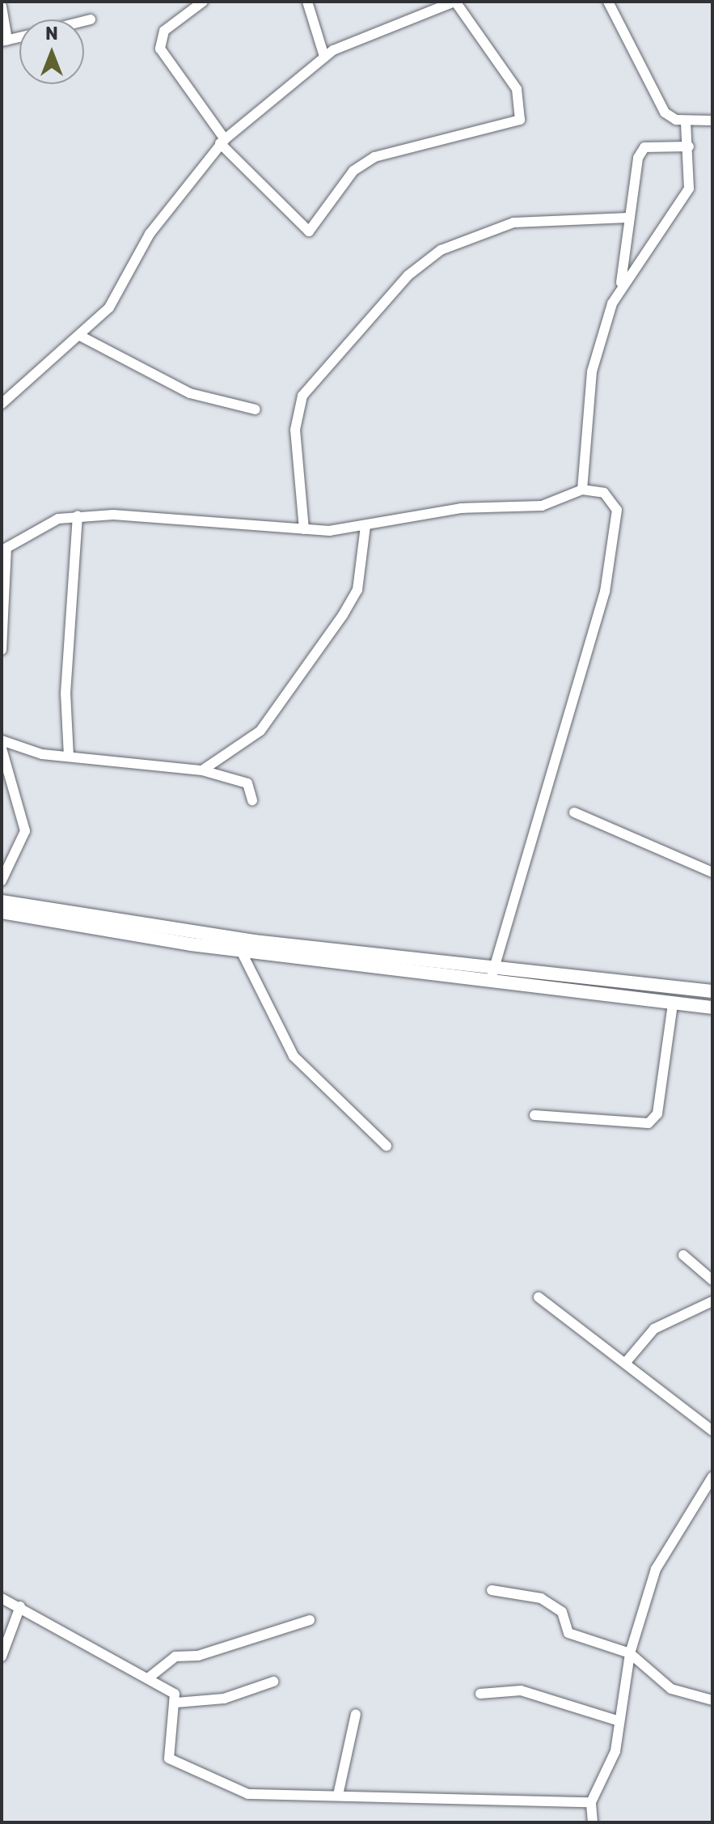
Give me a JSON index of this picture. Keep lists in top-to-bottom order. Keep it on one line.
{"north":"top"}
